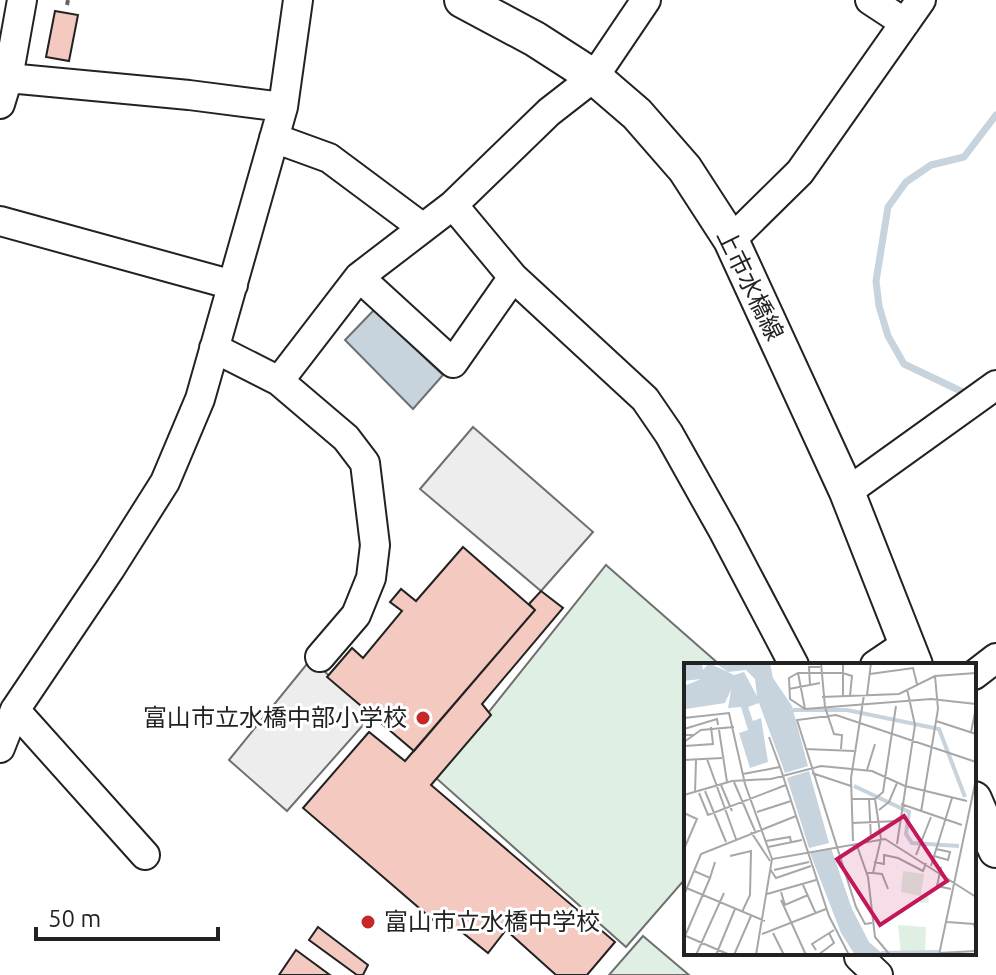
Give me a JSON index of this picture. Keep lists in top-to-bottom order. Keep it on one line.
{"streets":{"main road":["上市水橋線"]},"places":["富山市立水橋中部小学校","富山市立水橋中学校"],"scale_bar":"50 m"}
